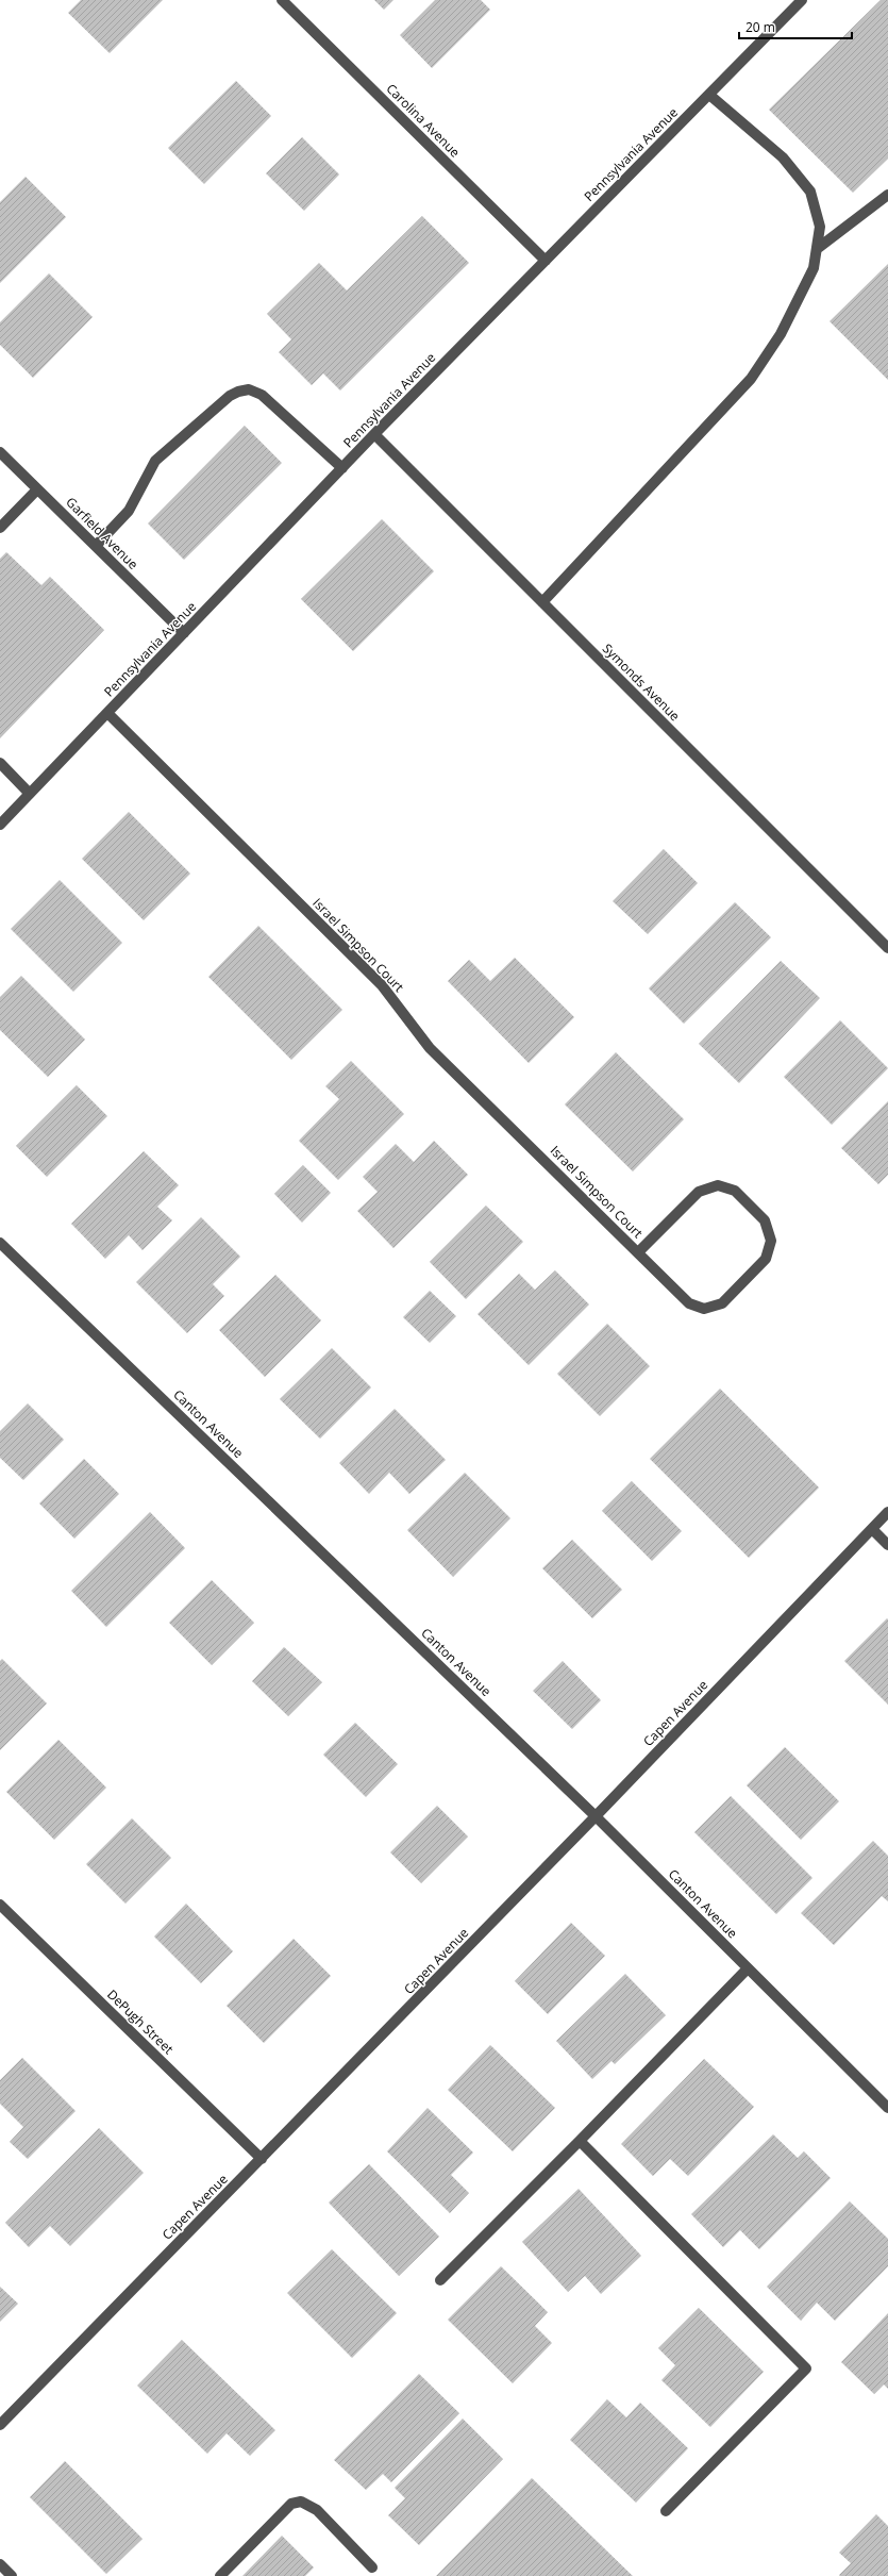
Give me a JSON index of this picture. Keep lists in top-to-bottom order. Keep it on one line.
{"streets":{"street":["Carolina Avenue","Pennsylvania Avenue","Garfield Avenue","Symonds Avenue","Israel Simpson Court","Canton Avenue","Capen Avenue","DePugh Street"]},"crossings":[["Carolina Avenue","Pennsylvania Avenue"],["Pennsylvania Avenue","Garfield Avenue"],["Pennsylvania Avenue","Symonds Avenue"],["Pennsylvania Avenue","Israel Simpson Court"],["Canton Avenue","Capen Avenue"],["Capen Avenue","DePugh Street"]],"scale_bar":"20 m"}
